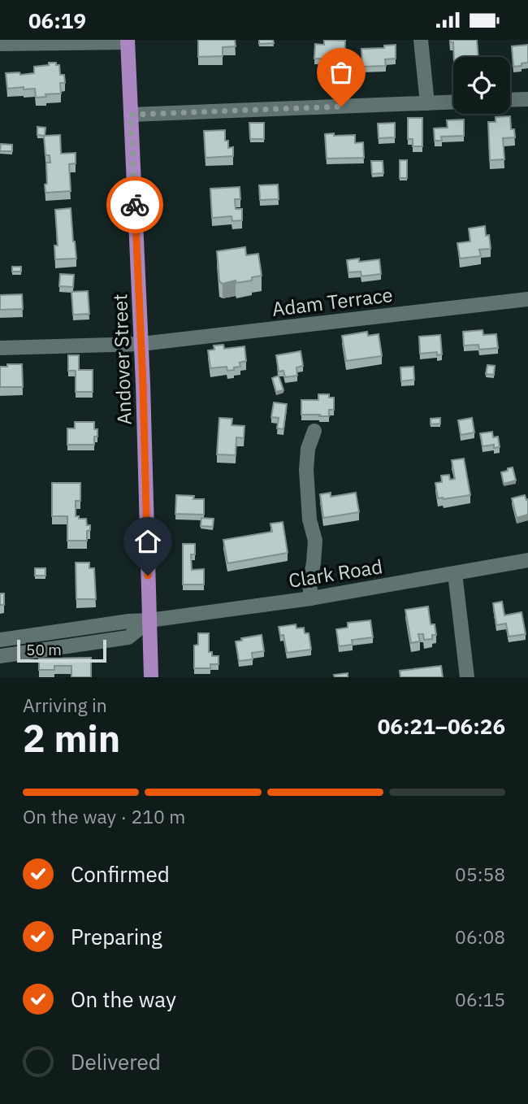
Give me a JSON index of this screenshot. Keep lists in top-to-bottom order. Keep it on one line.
{"streets":{"main road":["Andover Street"],"street":["Adam Terrace","Clark Road"]},"crossings":[["Adam Terrace","Andover Street"],["Andover Street","Clark Road"]],"scale_bar":"50 m","page":{"status":"06:19","scale":"50 m","heading":["2 min","Arriving in","06:21–06:26"],"bar":"On the way · 210 m","list":[["Confirmed","05:58"],["Preparing","06:08"],["On the way","06:15"],"Delivered"]}}
